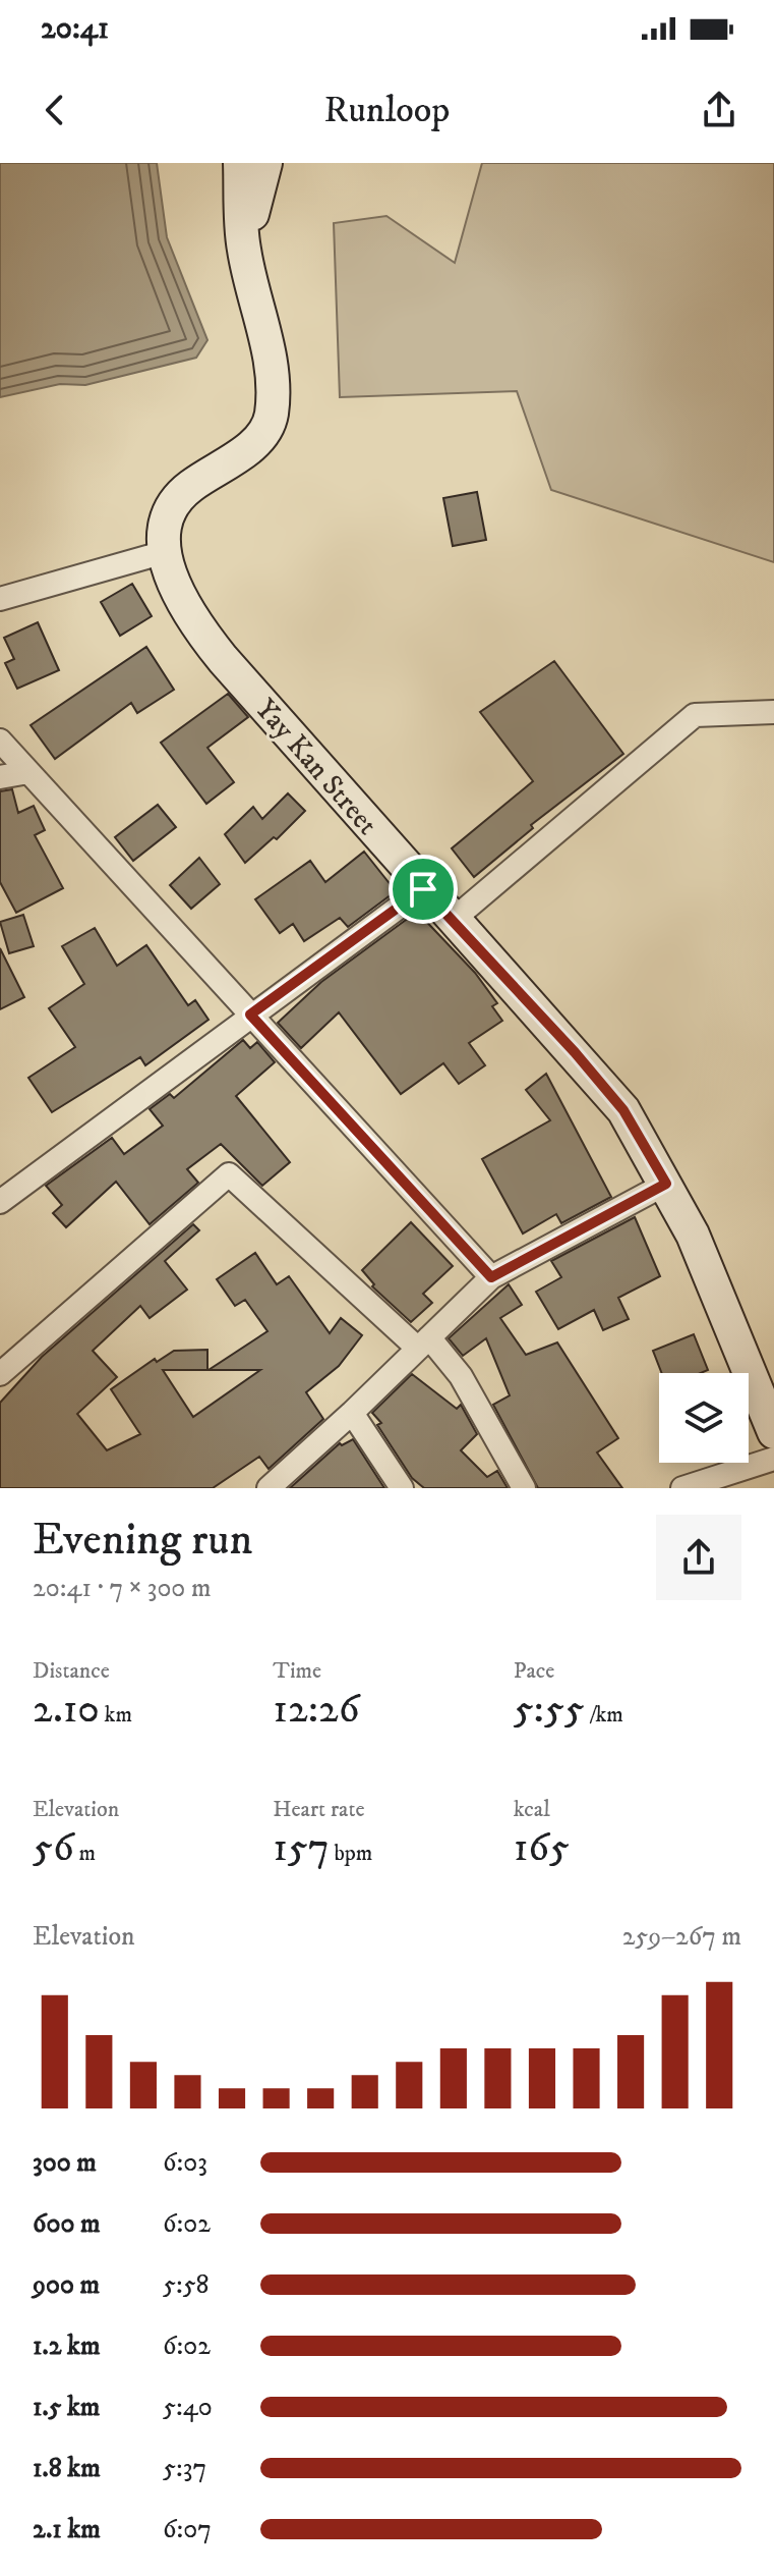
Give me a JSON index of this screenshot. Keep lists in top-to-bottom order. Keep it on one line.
{"streets":{"main road":["Yay Kan Street"]},"page":{"status":"20:41","header":"Runloop","heading":["Evening run","20:41 · 7 × 300 m"],"stats":[["Distance","2.10 km"],["Time","12:26"],["Pace","5:55 /km"],["Elevation","56 m"],["Heart rate","157 bpm"],["kcal","165"]],"chart":["Elevation","259–267 m"],"list":[{"name":"300 m","note":"6:03"},{"name":"600 m","note":"6:02"},{"name":"900 m","note":"5:58"},{"name":"1.2 km","note":"6:02"},{"name":"1.5 km","note":"5:40"},{"name":"1.8 km","note":"5:37"},{"name":"2.1 km","note":"6:07"}]}}
